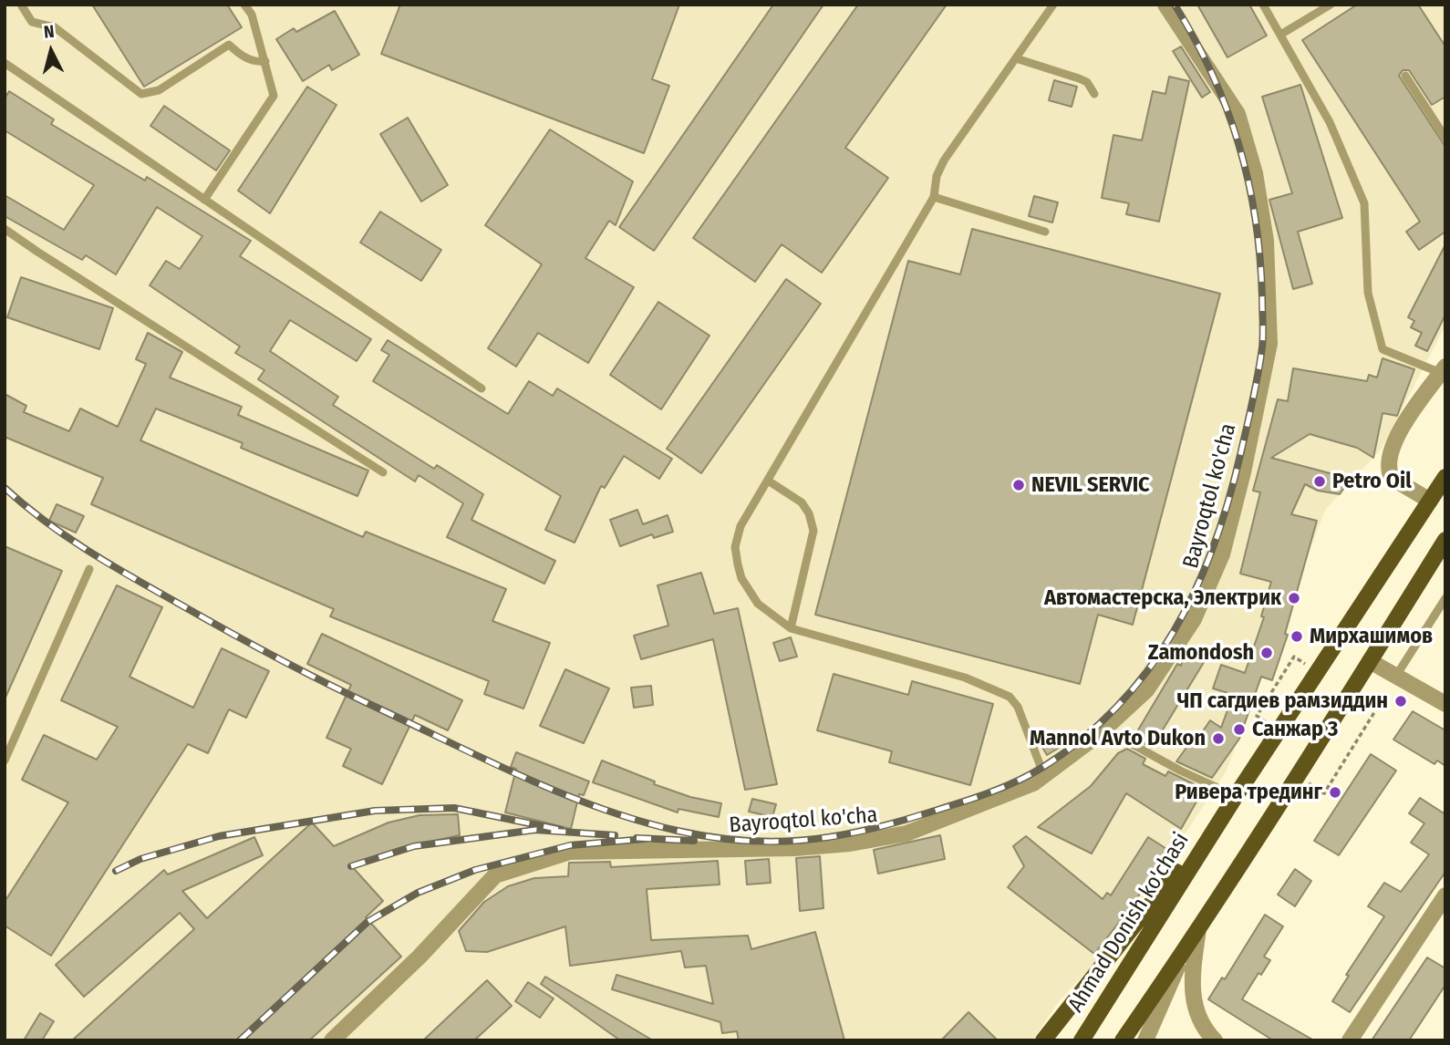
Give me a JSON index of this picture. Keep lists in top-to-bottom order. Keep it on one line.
{"streets":{"main road":["Ahmad Donish ko'chasi"],"street":["Bayroqtol ko'cha"]},"places":["Petro Oil","NEVIL SERVIC","Автомастерска, Электрик","Мирхашимов","Zamondosh","ЧП сагдиев рамзиддин","Санжар 3","Mannol Avto Dukon","Ривера трединг"],"north":"top"}
